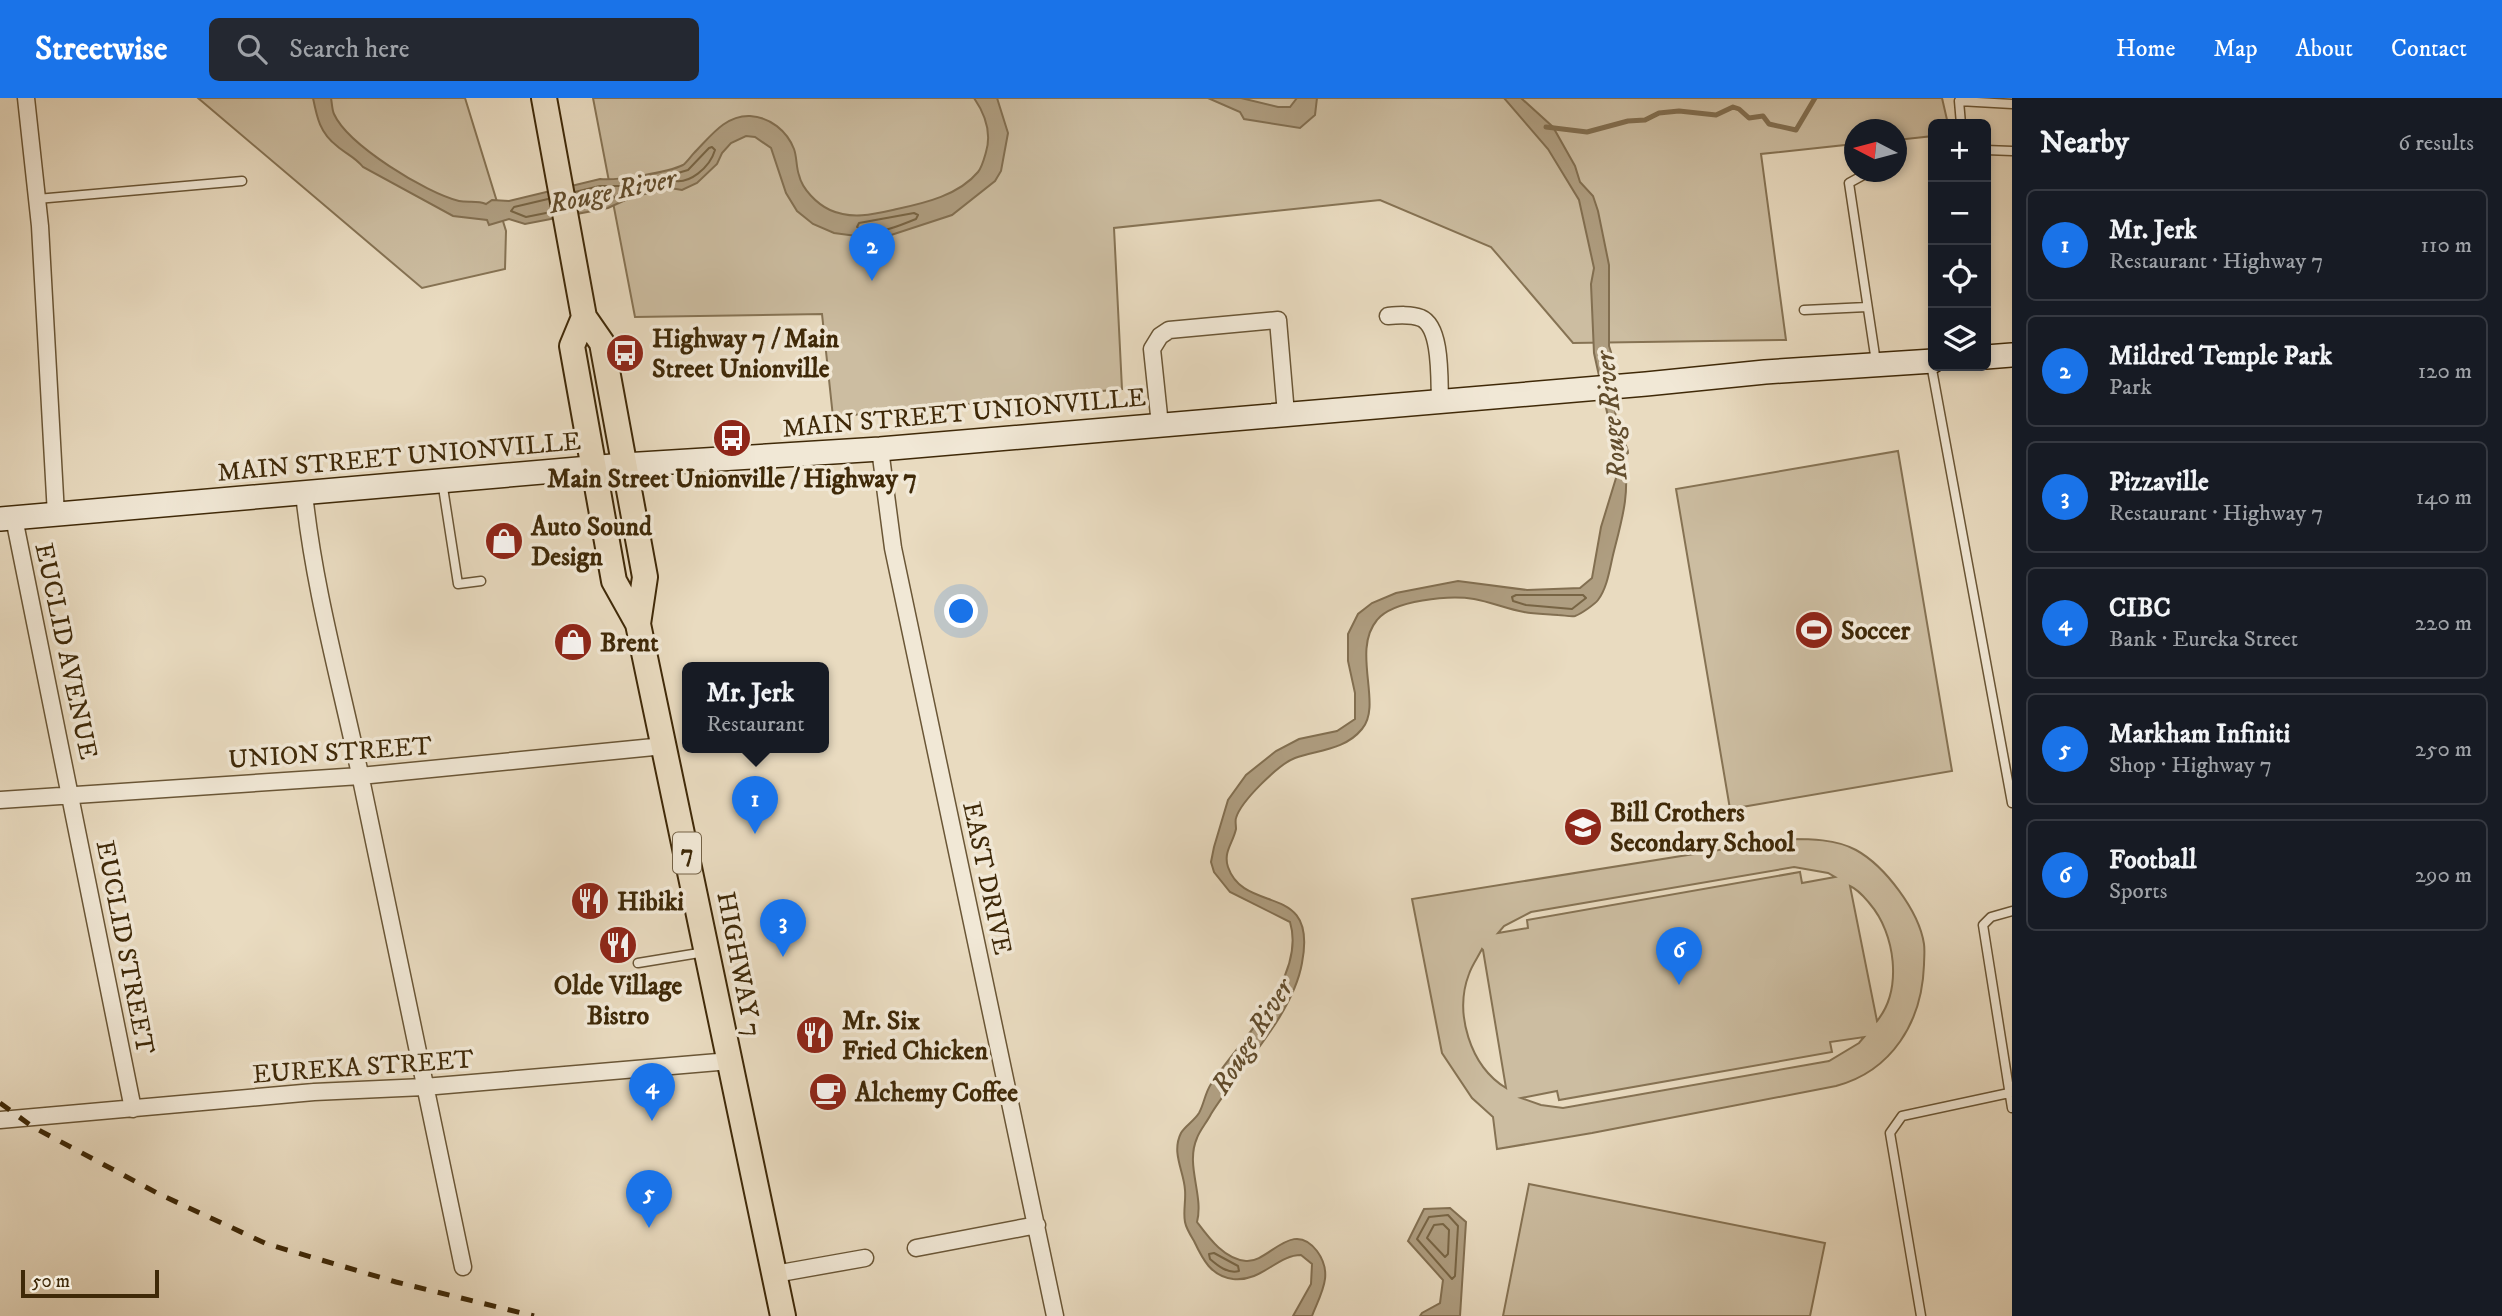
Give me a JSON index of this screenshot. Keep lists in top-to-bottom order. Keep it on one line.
{"streets":{"main road":["MAIN STREET UNIONVILLE","7","HIGHWAY 7"],"street":["EUCLID AVENUE","UNION STREET","EAST DRIVE","EUCLID STREET","EUREKA STREET"]},"crossings":[["MAIN STREET UNIONVILLE","EUCLID AVENUE"],["MAIN STREET UNIONVILLE","EAST DRIVE"],["MAIN STREET UNIONVILLE","HIGHWAY 7"],["EUCLID AVENUE","UNION STREET"],["EUCLID AVENUE","EUCLID STREET"],["UNION STREET","EUCLID STREET"],["UNION STREET","HIGHWAY 7"],["EUCLID STREET","EUREKA STREET"],["HIGHWAY 7","EUREKA STREET"]],"water":["Rouge River"],"places":{"bus stop":["Highway 7 / Main Street Unionville","Main Street Unionville / Highway 7"],"shop":["Auto Sound Design","Brent"],"sports":["Soccer"],"school or university":["Bill Crothers Secondary School"],"restaurant":["Hibiki","Olde Village Bistro","Mr. Six Fried Chicken"],"cafe":["Alchemy Coffee"]},"scale_bar":"50 m","north":"left","page":{"header":"Streetwise","search":"Search here","nav":["Home","Map","About","Contact"],"heading":["Nearby","6 results"],"map_buttons":["+","−"],"list":[{"mark":"1","name":"Mr. Jerk","note":"Restaurant · Highway 7","value":"110 m"},{"mark":"2","name":"Mildred Temple Park","note":"Park","value":"120 m"},{"mark":"3","name":"Pizzaville","note":"Restaurant · Highway 7","value":"140 m"},{"mark":"4","name":"CIBC","note":"Bank · Eureka Street","value":"220 m"},{"mark":"5","name":"Markham Infiniti","note":"Shop · Highway 7","value":"250 m"},{"mark":"6","name":"Football","note":"Sports","value":"290 m"}],"pins":["2","1","3","6","4","5"],"popup":["Mr. Jerk","Restaurant"],"scale":"50 m"}}
